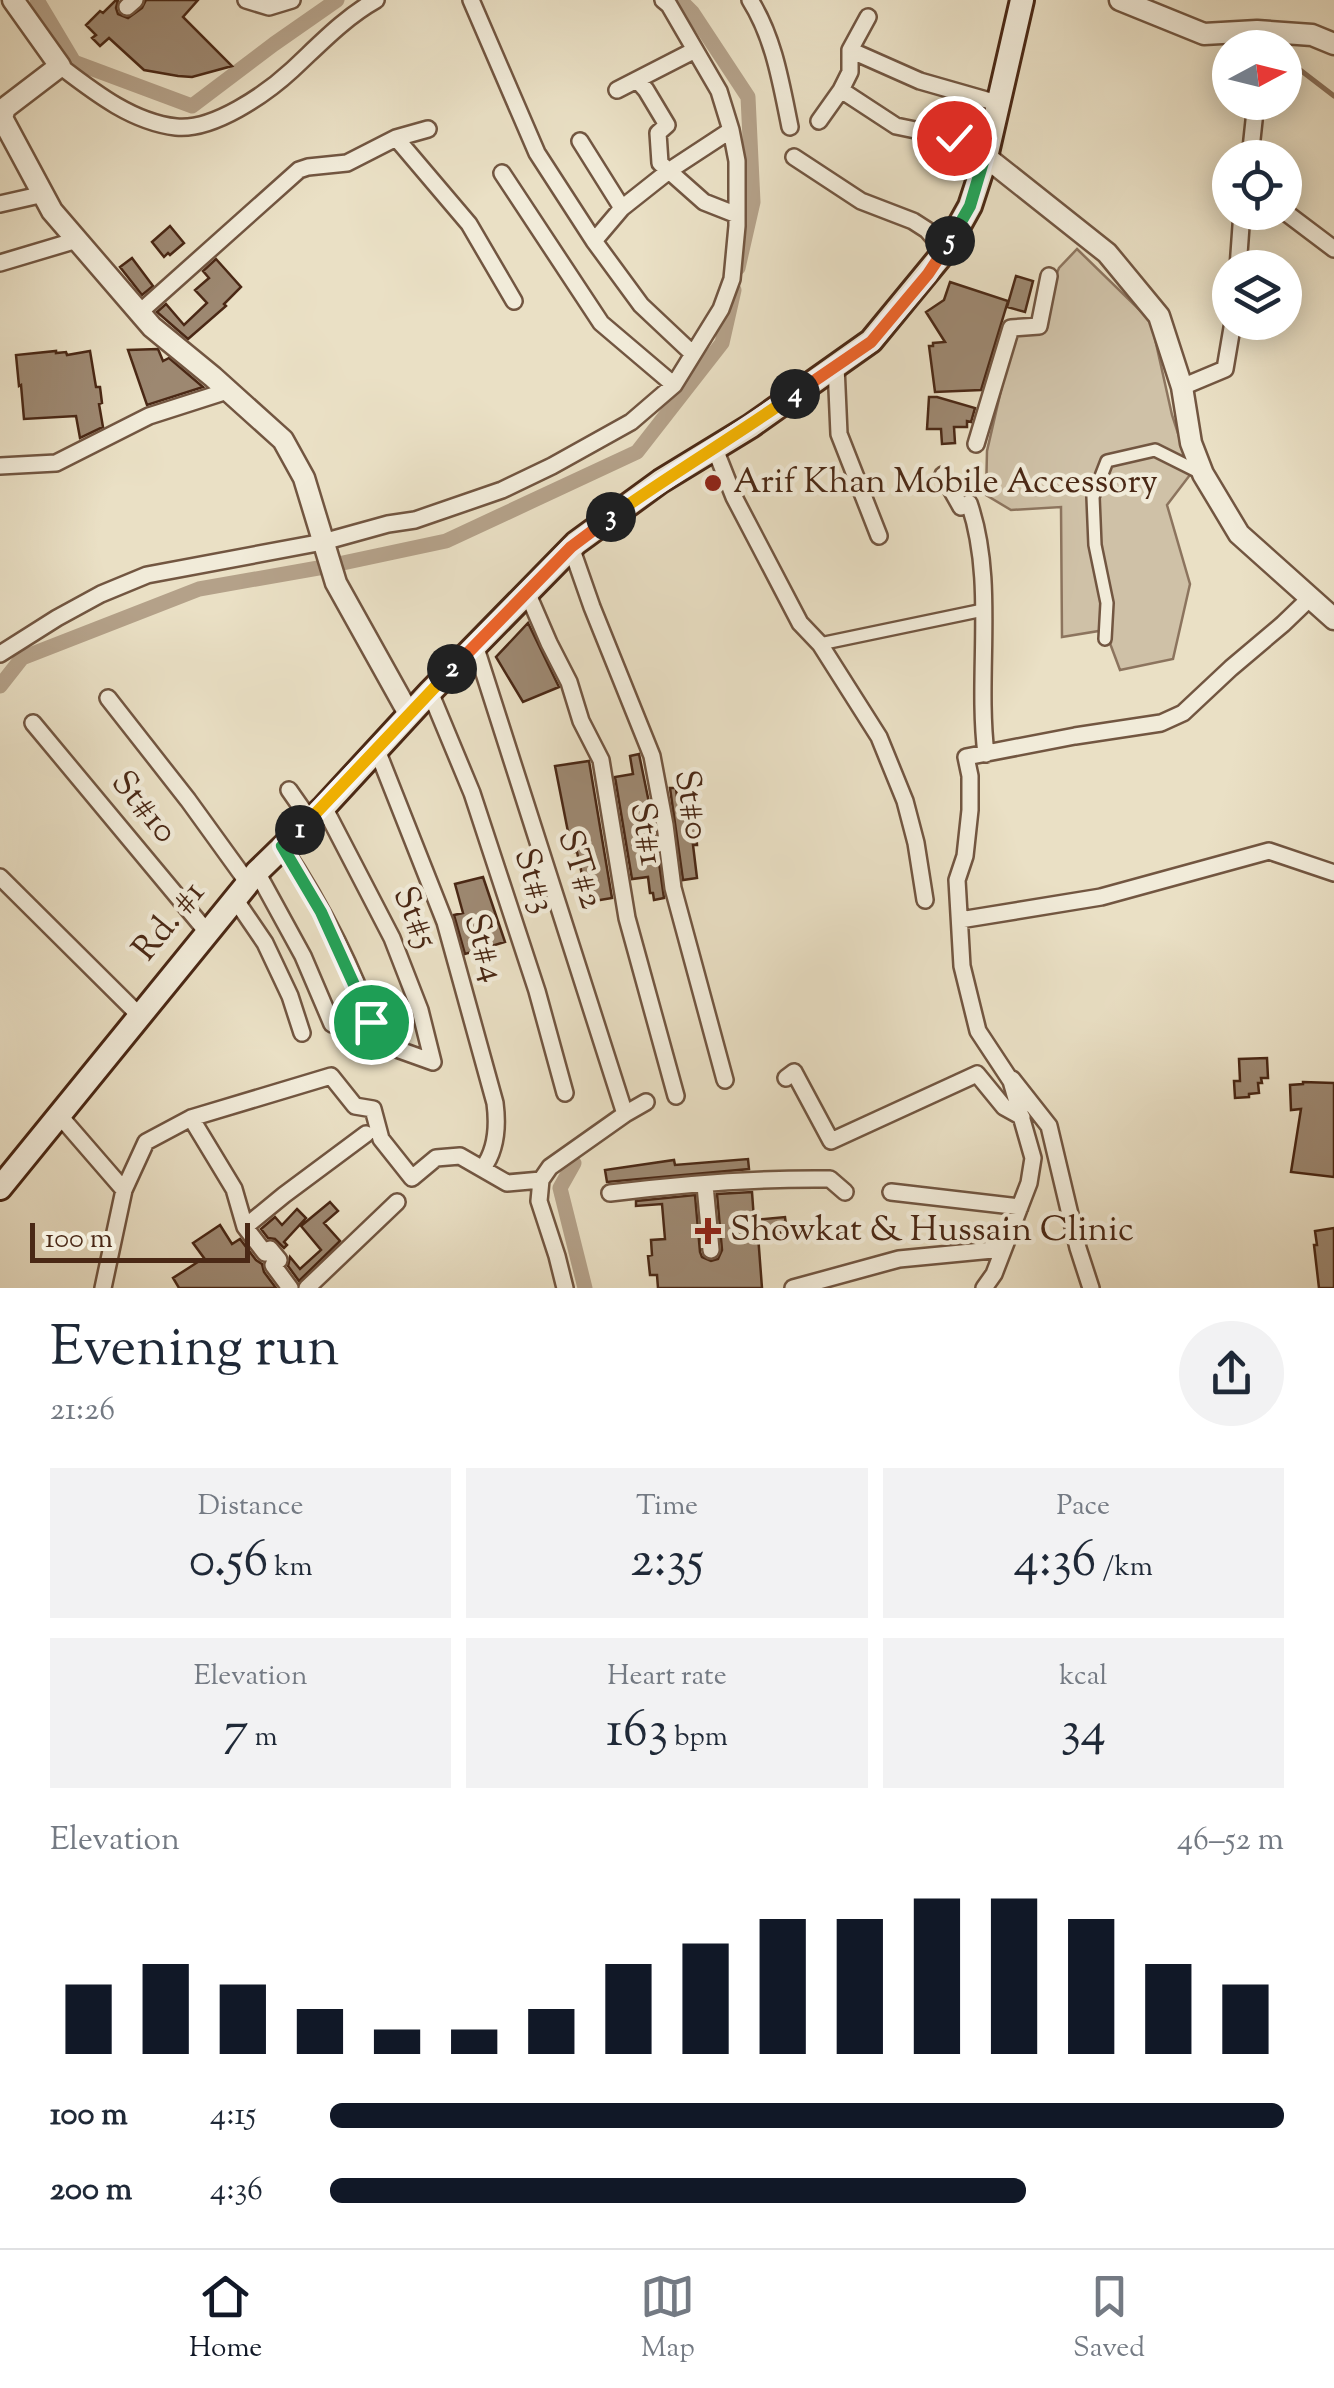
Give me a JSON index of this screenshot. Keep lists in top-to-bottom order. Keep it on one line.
{"streets":{"main road":["Rd. #1"],"street":["St#0","St#10","St#1","ST#2","St#3","St#5","St#4"]},"crossings":[["St#0","Rd. #1"],["St#10","Rd. #1"],["St#1","Rd. #1"],["ST#2","Rd. #1"],["St#3","Rd. #1"],["St#5","Rd. #1"],["Rd. #1","St#4"]],"places":{"other":["Arif Khan Mobile Accessory"],"health":["Showkat & Hussain Clinic"]},"scale_bar":"100 m","north":"right","page":{"pins":["5","4","3","2","1"],"scale":"100 m","heading":["Evening run","21:26"],"stats":[["Distance","0.56 km"],["Time","2:35"],["Pace","4:36 /km"],["Elevation","7 m"],["Heart rate","163 bpm"],["kcal","34"]],"chart":["Elevation","46–52 m"],"list":[{"name":"100 m","note":"4:15"},{"name":"200 m","note":"4:36"}],"tabs":["Home","Map","Saved"]}}
